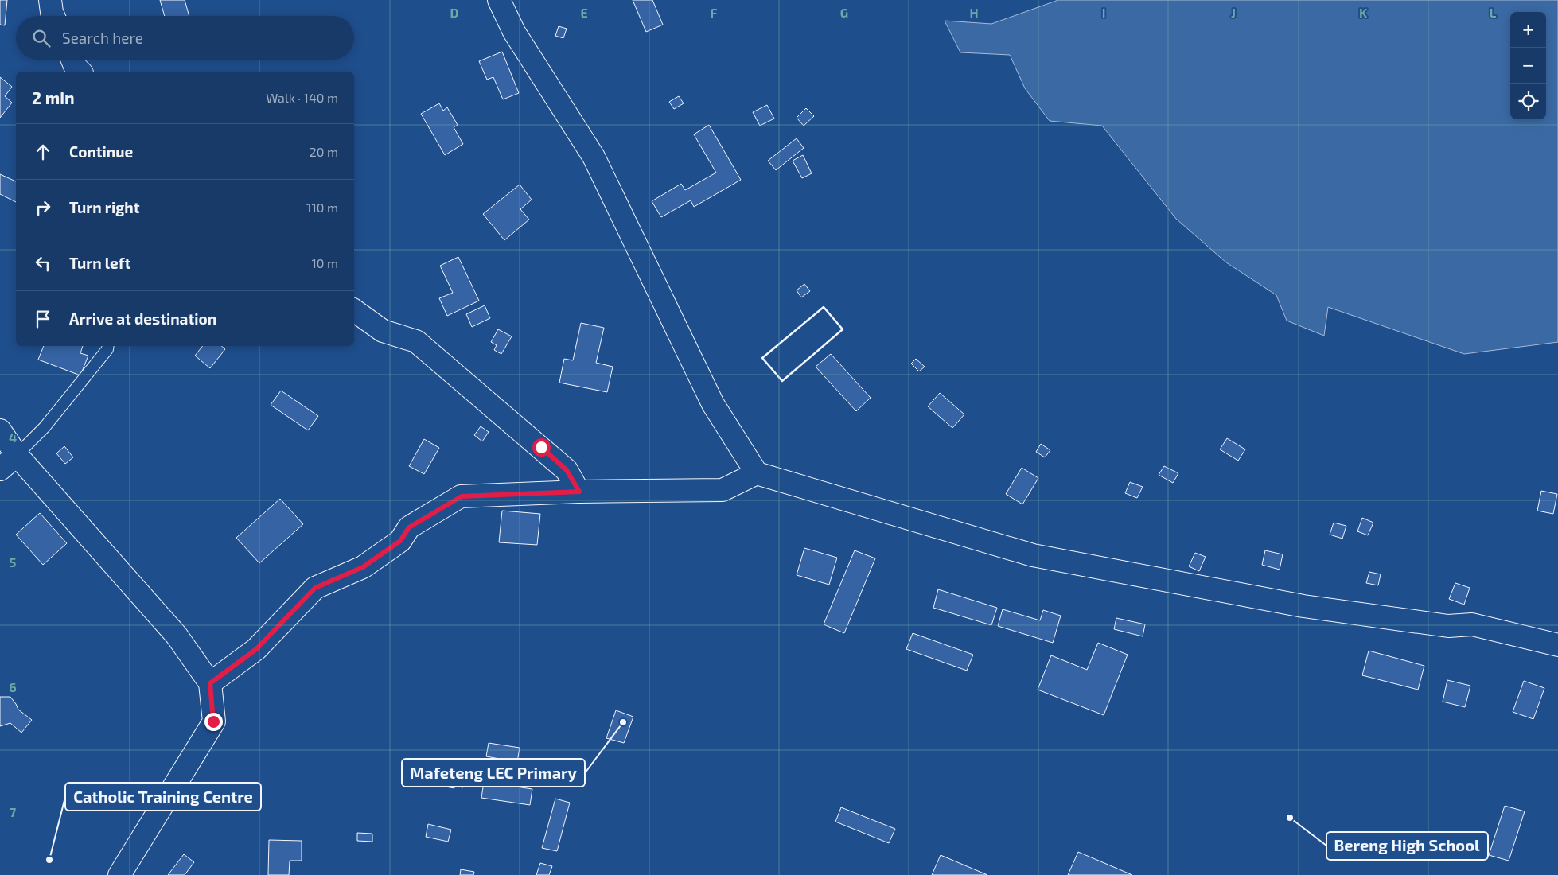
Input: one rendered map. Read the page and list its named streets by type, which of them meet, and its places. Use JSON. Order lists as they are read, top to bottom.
{
  "places": ["Mafeteng LEC Primary", "Bereng High School", "Catholic Training Centre"],
  "page": {
    "map_buttons": ["+", "−"],
    "search": "Search here",
    "heading": ["2 min", "Walk · 140 m"],
    "list": [
      ["Continue", "20 m"],
      ["Turn right", "110 m"],
      ["Turn left", "10 m"],
      "Arrive at destination"
    ]
  },
  "grid": {
    "columns": [
      "D",
      "E",
      "F",
      "G",
      "H",
      "I",
      "J",
      "K",
      "L"
    ],
    "rows": [
      "4",
      "5",
      "6",
      "7"
    ]
  }
}
